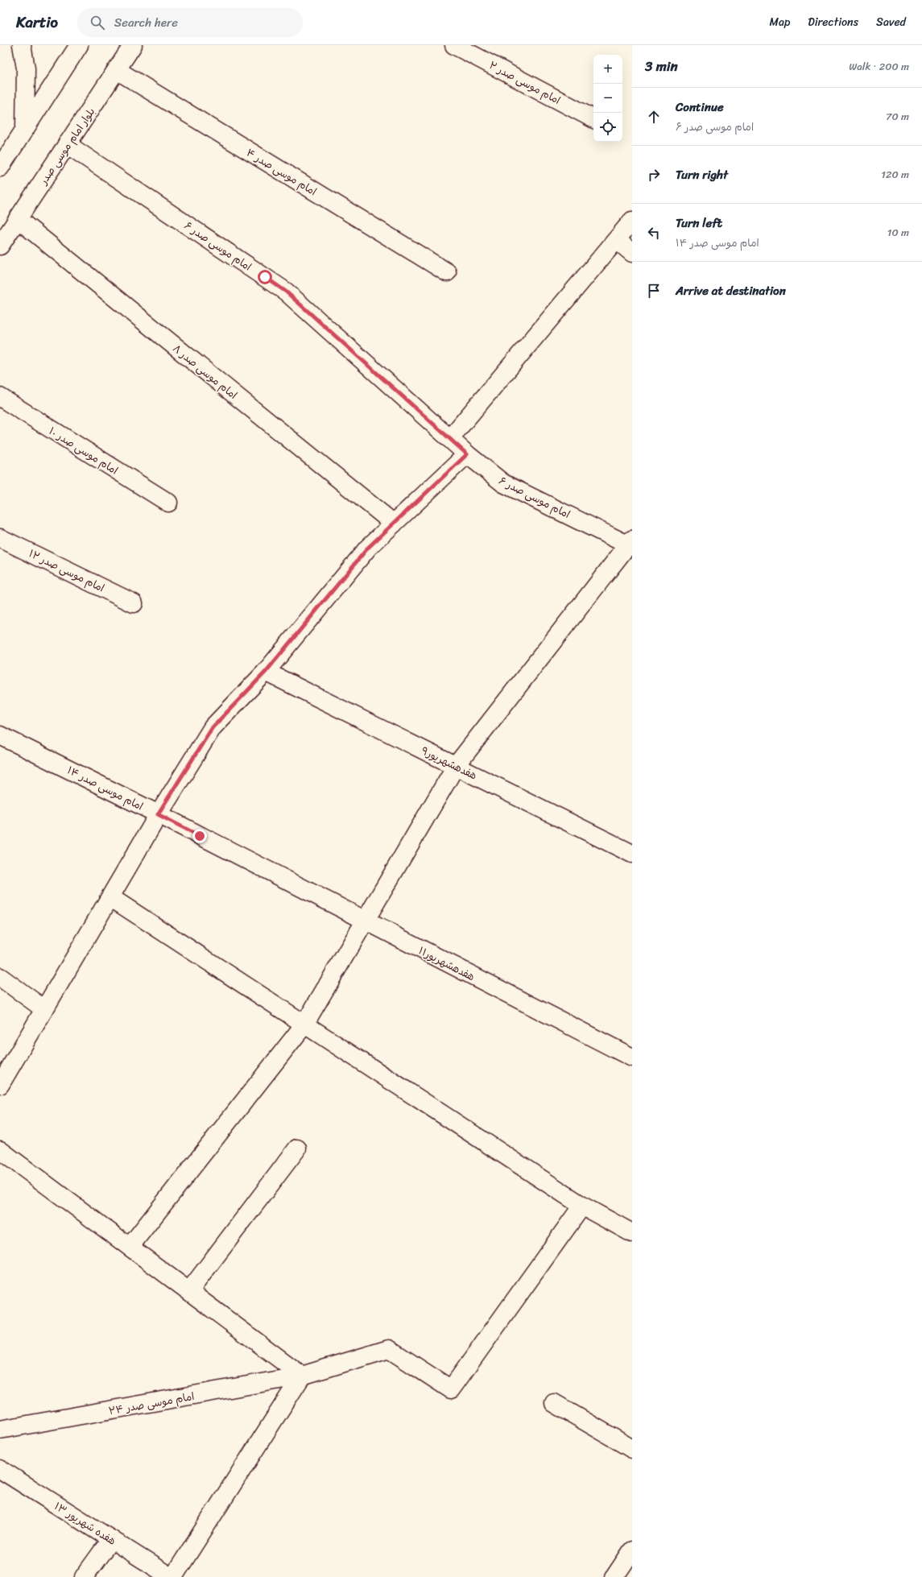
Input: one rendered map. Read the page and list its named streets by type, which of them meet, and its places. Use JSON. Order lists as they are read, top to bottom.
{
  "streets": {
    "street": [
      "امام موسی صدر ۲",
      "بلوار امام موسی صدر",
      "امام موسی صدر ۴",
      "امام موسی صدر ۶",
      "امام موسی صدر ۸",
      "امام موسی صدر ۱۰",
      "امام موسی صدر ۱۲",
      "هفدهشهریور۹",
      "امام موسی صدر ۱۴",
      "هفدهشهریور۱۱",
      "امام موسی صدر ۲۴",
      "هفده شهریور ۱۳"
    ]
  },
  "crossings": [
    ["بلوار امام موسی صدر", "امام موسی صدر ۴"],
    ["بلوار امام موسی صدر", "امام موسی صدر ۶"],
    ["بلوار امام موسی صدر", "امام موسی صدر ۸"],
    ["امام موسی صدر ۱۴", "هفدهشهریور۱۱"]
  ],
  "page": {
    "header": "Kartio",
    "search": "Search here",
    "nav": ["Map", "Directions", "Saved"],
    "heading": ["3 min", "Walk · 200 m"],
    "map_buttons": ["+", "−"],
    "list": [
      ["Continue", "امام موسی صدر ۶", "70 m"],
      ["Turn right", "120 m"],
      ["Turn left", "امام موسی صدر ۱۴", "10 m"],
      "Arrive at destination"
    ]
  }
}
